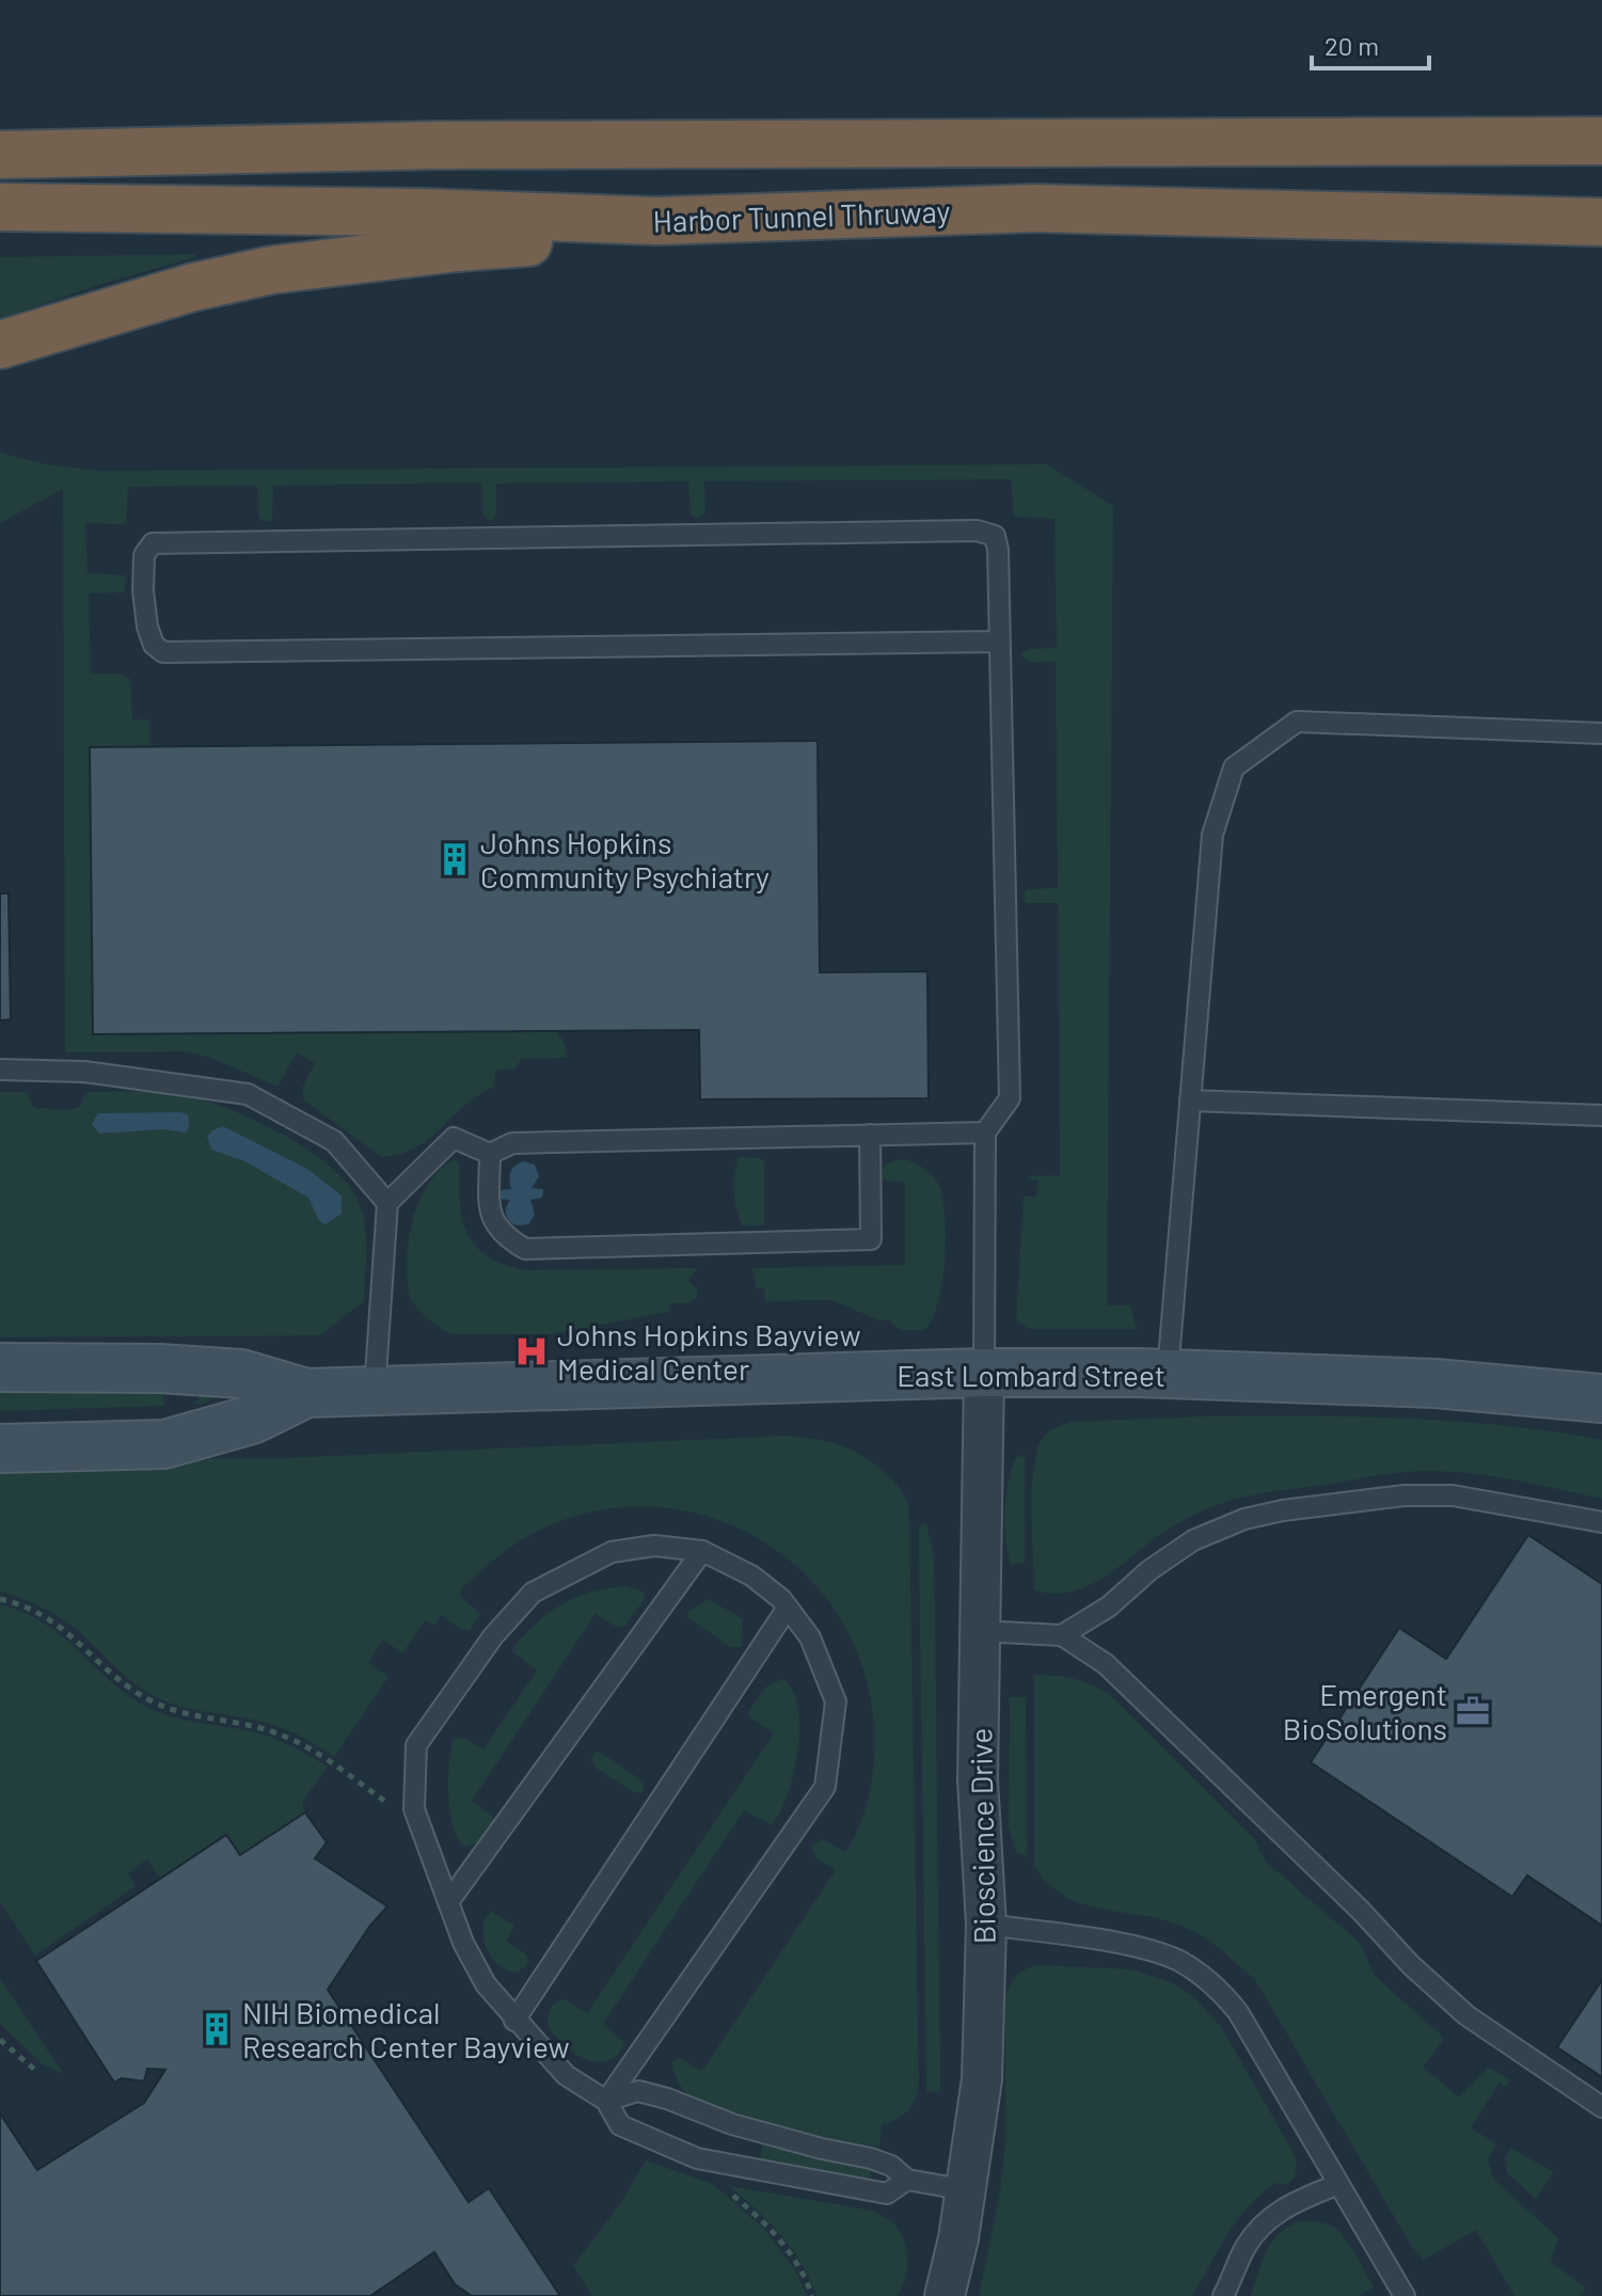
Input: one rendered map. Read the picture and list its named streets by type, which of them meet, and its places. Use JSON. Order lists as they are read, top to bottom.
{
  "streets": {
    "highway": ["Harbor Tunnel Thruway"],
    "main road": ["East Lombard Street"],
    "street": ["Bioscience Drive"]
  },
  "crossings": [
    ["East Lombard Street", "Bioscience Drive"]
  ],
  "places": {
    "building": ["Johns Hopkins Community Psychiatry", "NIH Biomedical Research Center Bayview"],
    "hospital": ["Johns Hopkins Bayview Medical Center"],
    "office": ["Emergent BioSolutions"]
  },
  "scale_bar": "20 m"
}
